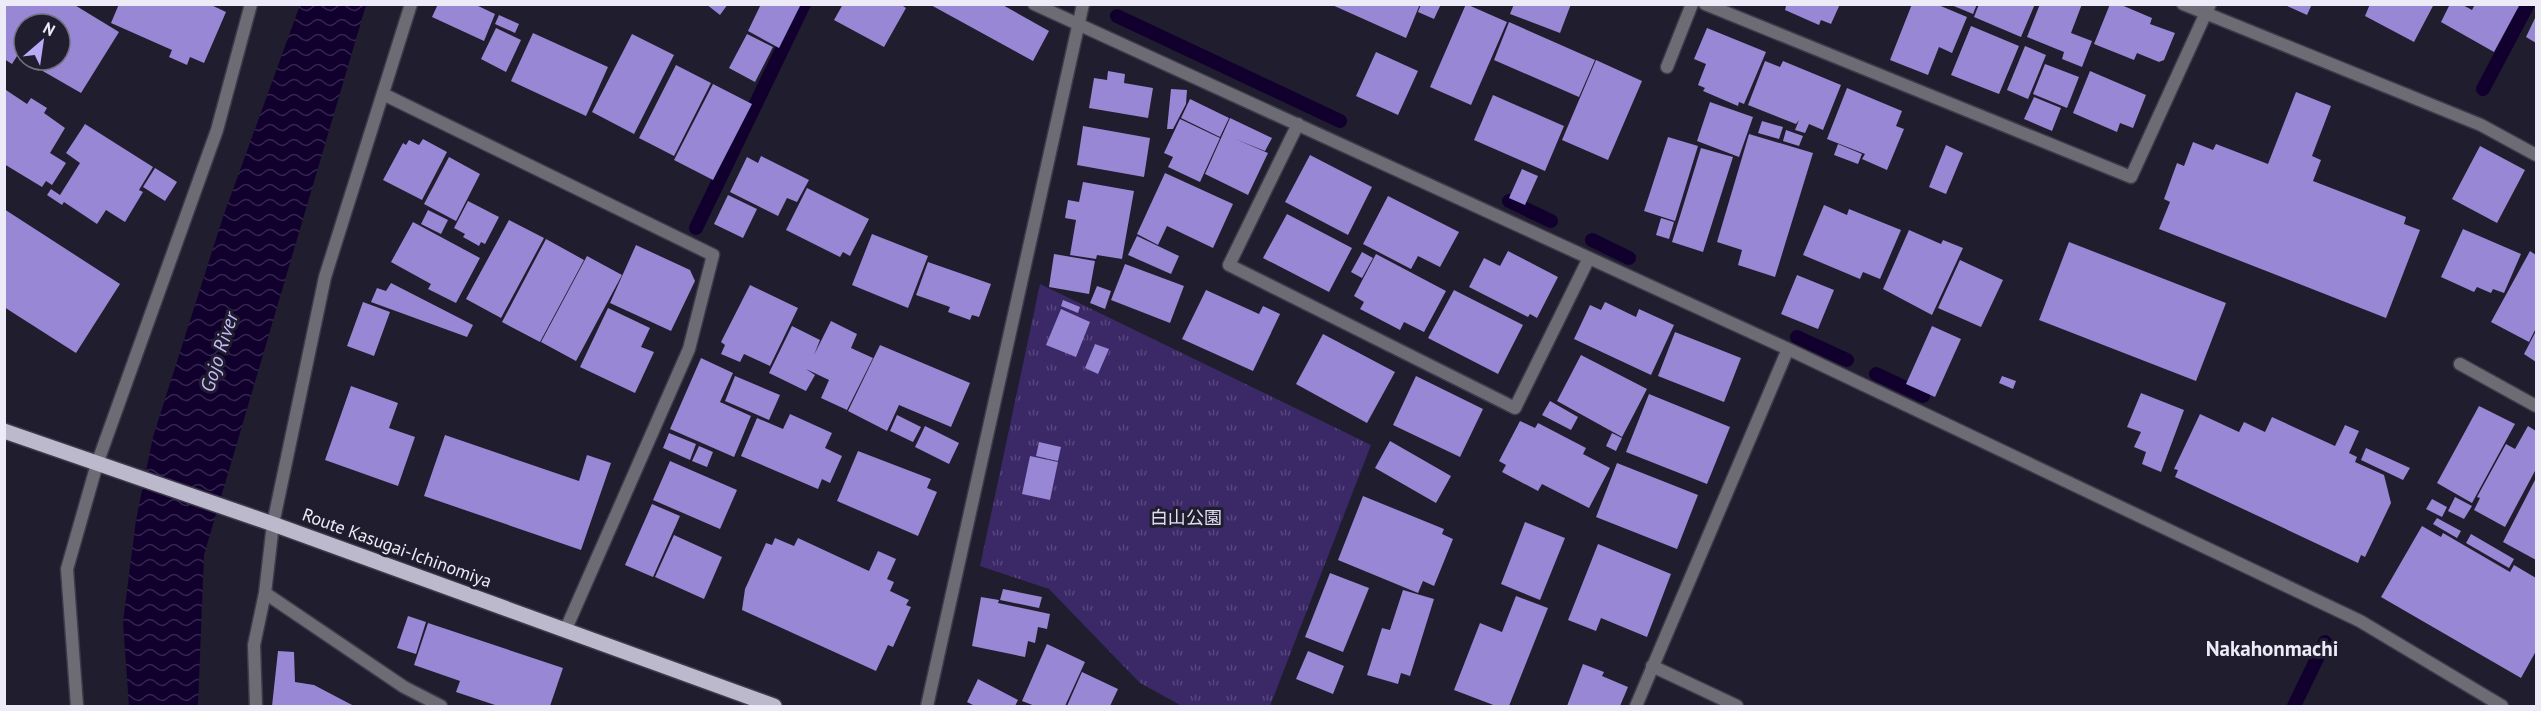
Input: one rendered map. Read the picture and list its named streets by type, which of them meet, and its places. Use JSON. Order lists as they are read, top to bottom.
{
  "streets": {
    "main road": ["Route Kasugai-Ichinomiya"]
  },
  "districts": ["Nakahonmachi"],
  "water": ["Gojo River"],
  "parks": ["白山公園"],
  "north": "top right"
}
